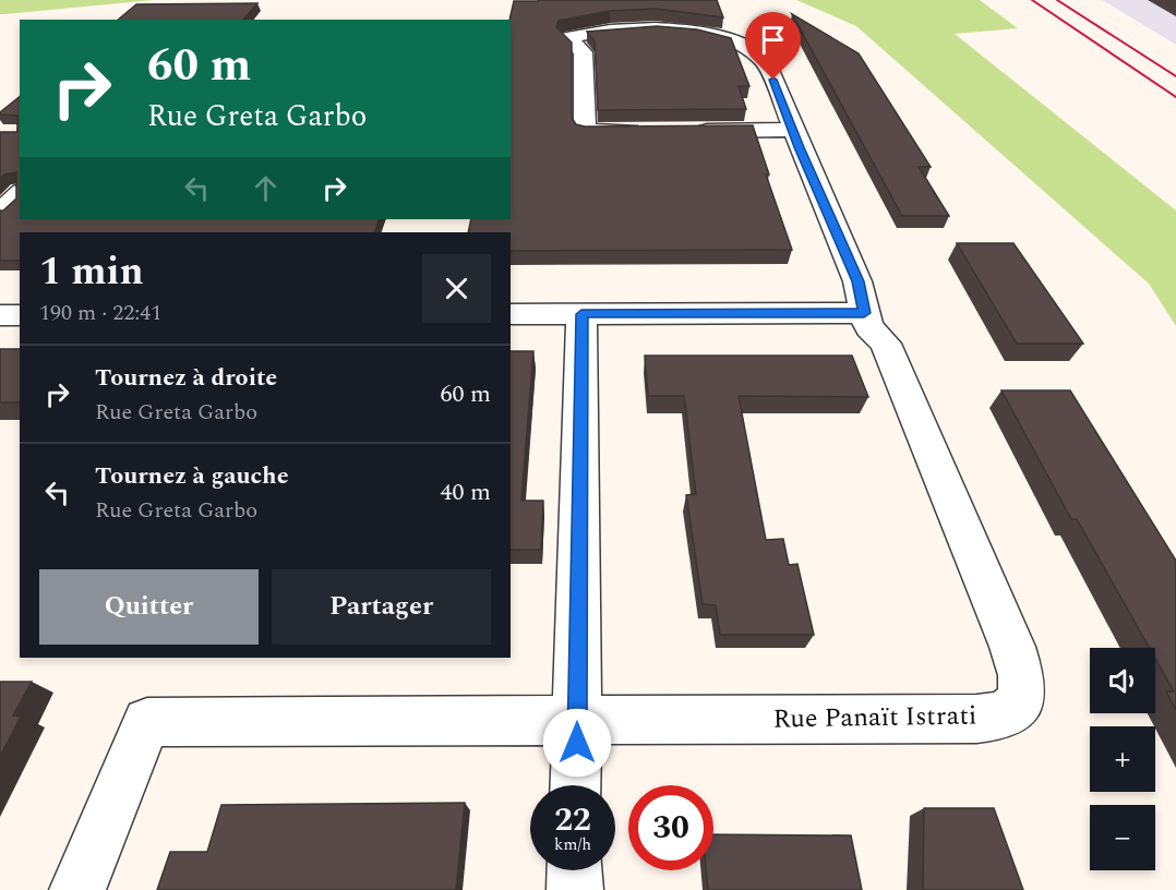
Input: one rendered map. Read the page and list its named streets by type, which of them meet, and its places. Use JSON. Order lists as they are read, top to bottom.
{
  "streets": {
    "street": ["Rue Panaït Istrati"]
  },
  "page": {
    "turn": ["60 m", "Rue Greta Garbo"],
    "heading": ["1 min", "190 m · 22:41"],
    "list": [
      {
        "name": "Tournez à droite",
        "note": "Rue Greta Garbo",
        "value": "60 m"
      },
      {
        "name": "Tournez à gauche",
        "note": "Rue Greta Garbo",
        "value": "40 m"
      }
    ],
    "buttons": ["Quitter", "Partager"],
    "map_buttons": ["+", "−"],
    "speed": "22 km/h",
    "limit": "30"
  }
}
